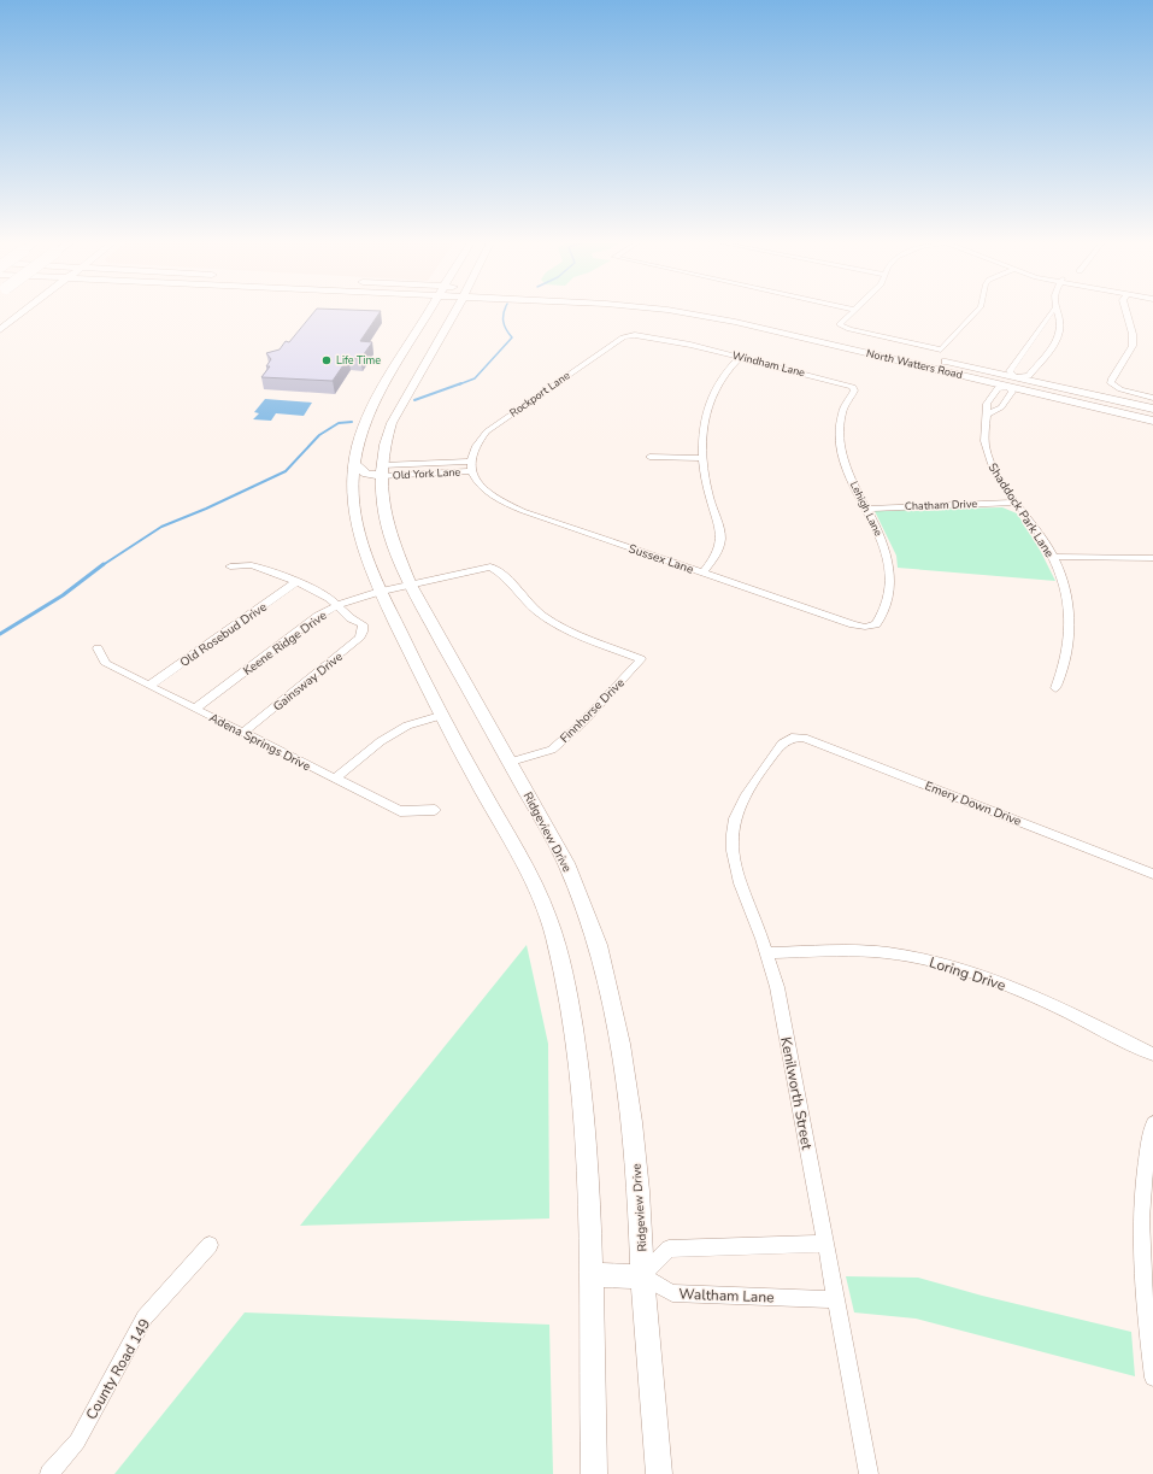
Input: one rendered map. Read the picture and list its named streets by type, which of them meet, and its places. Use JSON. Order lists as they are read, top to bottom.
{
  "streets": {
    "main road": ["North Watters Road", "Ridgeview Drive"],
    "street": [
      "Windham Lane",
      "Rockport Lane",
      "Old York Lane",
      "Chatham Drive",
      "Lehigh Lane",
      "Shaddock Park Lane",
      "Sussex Lane",
      "Old Rosebud Drive",
      "Keene Ridge Drive",
      "Gainsway Drive",
      "Finnhorse Drive",
      "Adena Springs Drive",
      "Emery Down Drive",
      "Loring Drive",
      "Kenilworth Street",
      "Waltham Lane",
      "County Road 149"
    ]
  },
  "crossings": [
    ["Windham Lane", "Rockport Lane"],
    ["Windham Lane", "Lehigh Lane"],
    ["North Watters Road", "Shaddock Park Lane"],
    ["Rockport Lane", "Old York Lane"],
    ["Rockport Lane", "Sussex Lane"],
    ["Old York Lane", "Sussex Lane"],
    ["Old York Lane", "Ridgeview Drive"],
    ["Chatham Drive", "Lehigh Lane"],
    ["Chatham Drive", "Shaddock Park Lane"],
    ["Lehigh Lane", "Sussex Lane"],
    ["Old Rosebud Drive", "Adena Springs Drive"],
    ["Keene Ridge Drive", "Gainsway Drive"],
    ["Keene Ridge Drive", "Finnhorse Drive"],
    ["Keene Ridge Drive", "Adena Springs Drive"],
    ["Keene Ridge Drive", "Ridgeview Drive"],
    ["Gainsway Drive", "Adena Springs Drive"],
    ["Finnhorse Drive", "Ridgeview Drive"],
    ["Emery Down Drive", "Kenilworth Street"],
    ["Ridgeview Drive", "Waltham Lane"],
    ["Loring Drive", "Kenilworth Street"],
    ["Kenilworth Street", "Waltham Lane"]
  ],
  "places": ["Life Time"]
}
